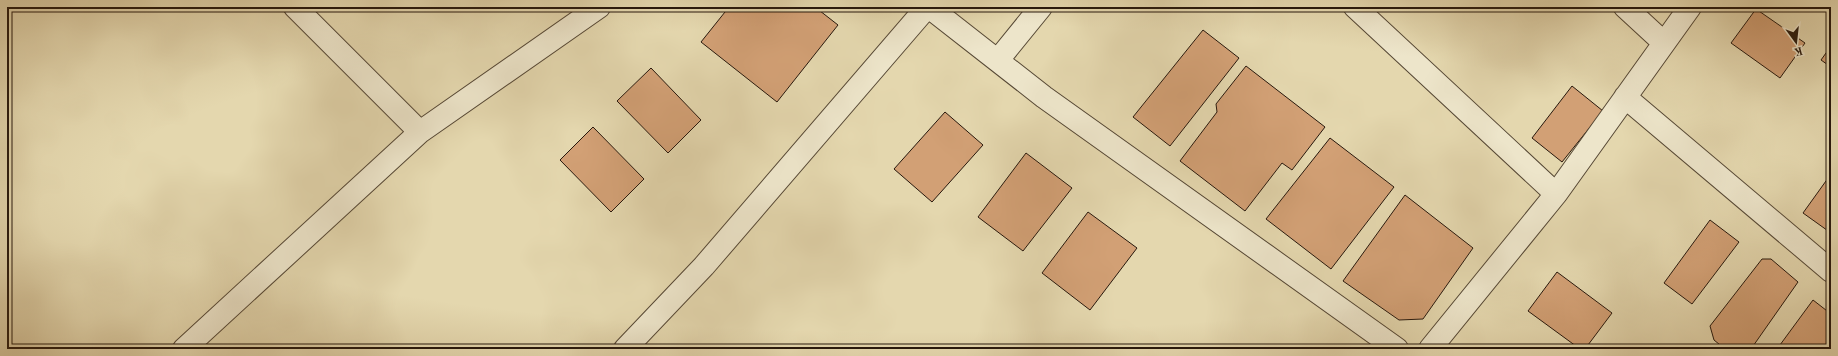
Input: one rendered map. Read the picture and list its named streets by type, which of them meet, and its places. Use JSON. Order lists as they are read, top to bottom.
{
  "north": "bottom"
}
